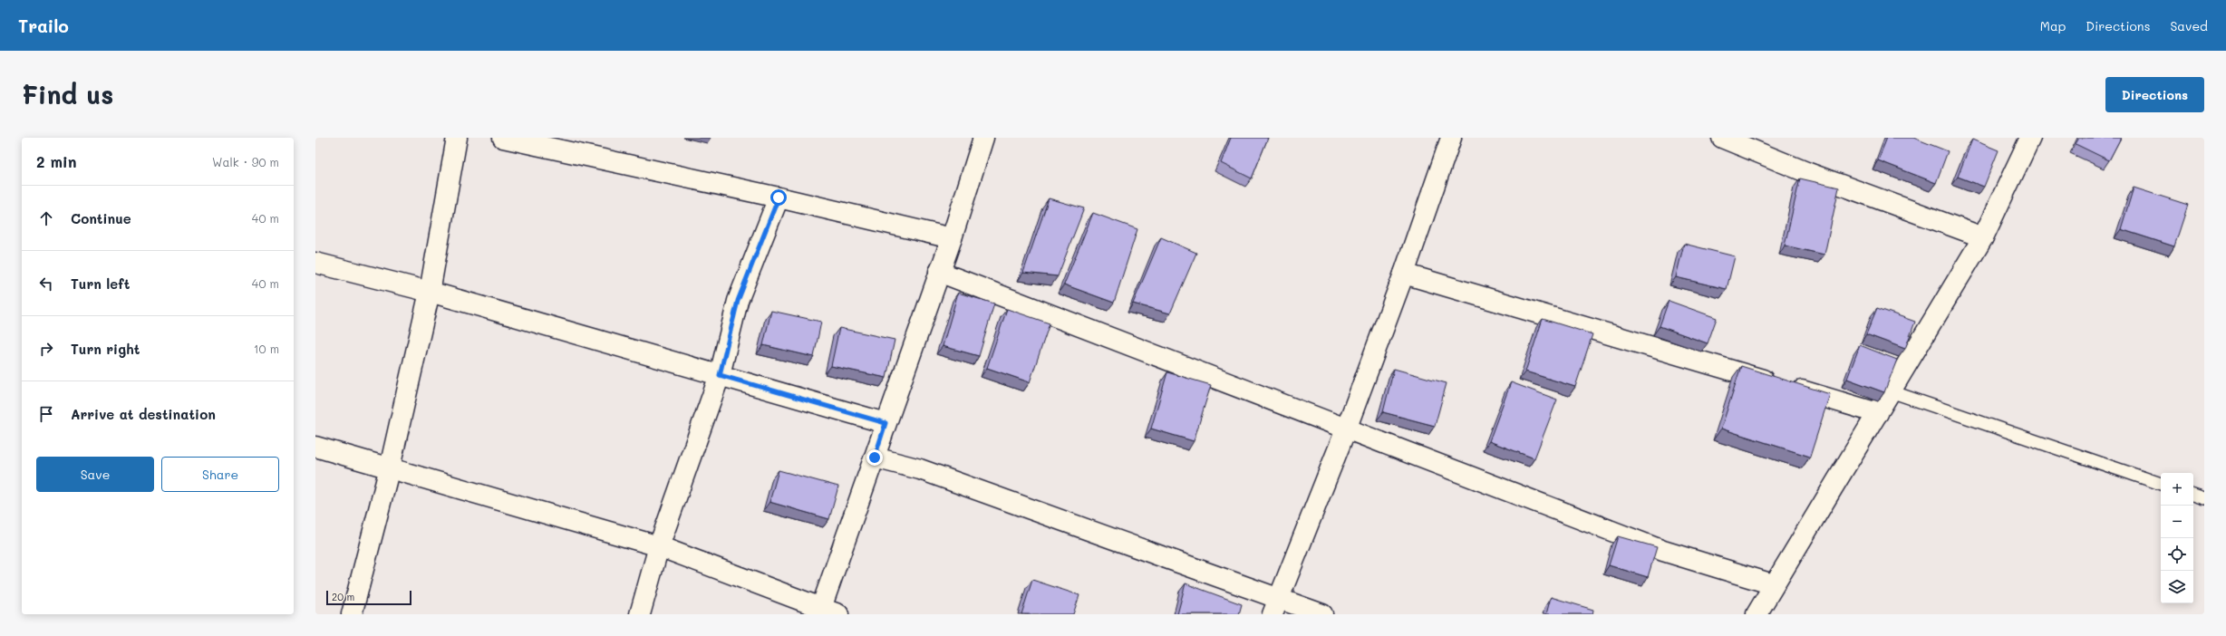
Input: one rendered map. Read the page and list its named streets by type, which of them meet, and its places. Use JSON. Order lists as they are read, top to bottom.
{
  "scale_bar": "20 m",
  "page": {
    "header": "Trailo",
    "nav": ["Map", "Directions", "Saved"],
    "buttons": [
      "Directions",
      ["Save", "Share"]
    ],
    "title": "Find us",
    "heading": ["2 min", "Walk · 90 m"],
    "list": [
      ["Continue", "40 m"],
      ["Turn left", "40 m"],
      ["Turn right", "10 m"],
      "Arrive at destination"
    ],
    "map_buttons": ["+", "−"],
    "scale": "20 m"
  }
}
